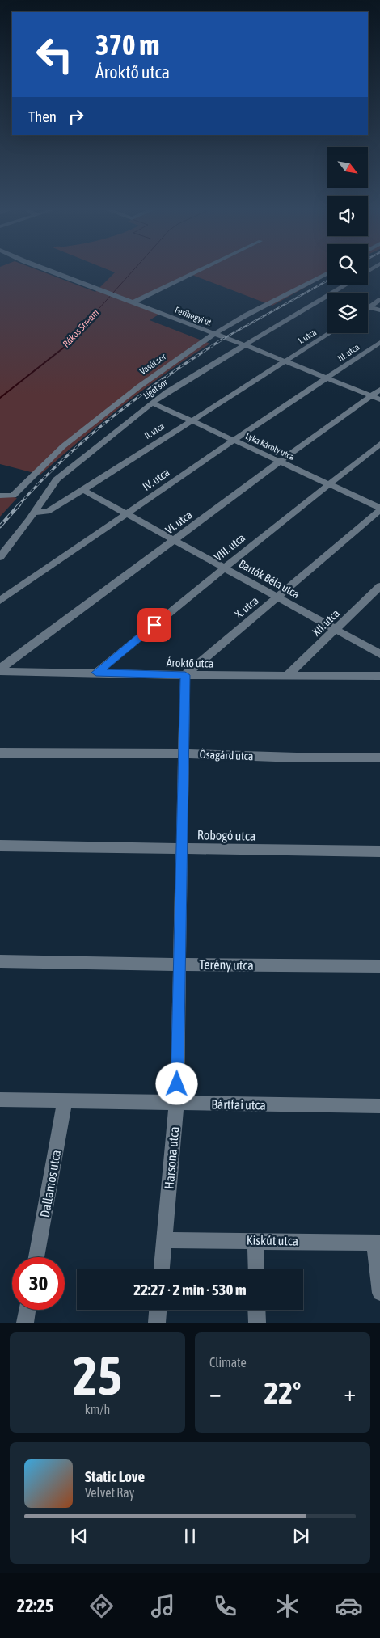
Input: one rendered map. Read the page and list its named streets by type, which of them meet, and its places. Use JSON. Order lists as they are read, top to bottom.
{
  "streets": {
    "street": [
      "Ferihegyi út",
      "I. utca",
      "III. utca",
      "Vasút sor",
      "Liget sor",
      "II. utca",
      "Lyka Károly utca",
      "IV. utca",
      "VI. utca",
      "VIII. utca",
      "Bartók Béla utca",
      "X. utca",
      "XII. utca",
      "Ároktő utca",
      "Ősagárd utca",
      "Robogó utca",
      "Terény utca",
      "Bártfai utca",
      "Harsona utca",
      "Dallamos utca",
      "Kiskút utca"
    ]
  },
  "crossings": [
    ["Ferihegyi út", "I. utca"],
    ["Ferihegyi út", "III. utca"],
    ["Ferihegyi út", "Vasút sor"],
    ["Ferihegyi út", "Liget sor"],
    ["Ferihegyi út", "II. utca"],
    ["Ferihegyi út", "IV. utca"],
    ["Ferihegyi út", "VI. utca"],
    ["I. utca", "II. utca"],
    ["III. utca", "IV. utca"],
    ["Liget sor", "II. utca"],
    ["Liget sor", "Lyka Károly utca"],
    ["II. utca", "Lyka Károly utca"],
    ["II. utca", "Bartók Béla utca"],
    ["Lyka Károly utca", "IV. utca"],
    ["Lyka Károly utca", "VI. utca"],
    ["Lyka Károly utca", "VIII. utca"],
    ["Lyka Károly utca", "X. utca"],
    ["IV. utca", "Bartók Béla utca"],
    ["VI. utca", "Bartók Béla utca"],
    ["VI. utca", "Ároktő utca"],
    ["VIII. utca", "Bartók Béla utca"],
    ["VIII. utca", "Ároktő utca"],
    ["Bartók Béla utca", "X. utca"],
    ["Bartók Béla utca", "XII. utca"],
    ["X. utca", "Ároktő utca"],
    ["X. utca", "Harsona utca"],
    ["XII. utca", "Ároktő utca"],
    ["Ároktő utca", "Harsona utca"],
    ["Ősagárd utca", "Harsona utca"],
    ["Robogó utca", "Harsona utca"],
    ["Terény utca", "Harsona utca"],
    ["Bártfai utca", "Harsona utca"],
    ["Bártfai utca", "Dallamos utca"],
    ["Harsona utca", "Kiskút utca"]
  ],
  "water": ["Rákos Stream"],
  "north": "bottom right",
  "page": {
    "turn": ["370 m", "Ároktő utca"],
    "then": "Then",
    "limit": "30",
    "trip": "22:27 · 2 min · 530 m",
    "tile": [
      ["25", "km/h"],
      "Climate"
    ],
    "heat": ["−", "22°", "+"],
    "song": ["Static Love", "Velvet Ray"],
    "tabs": "22:25"
  }
}
